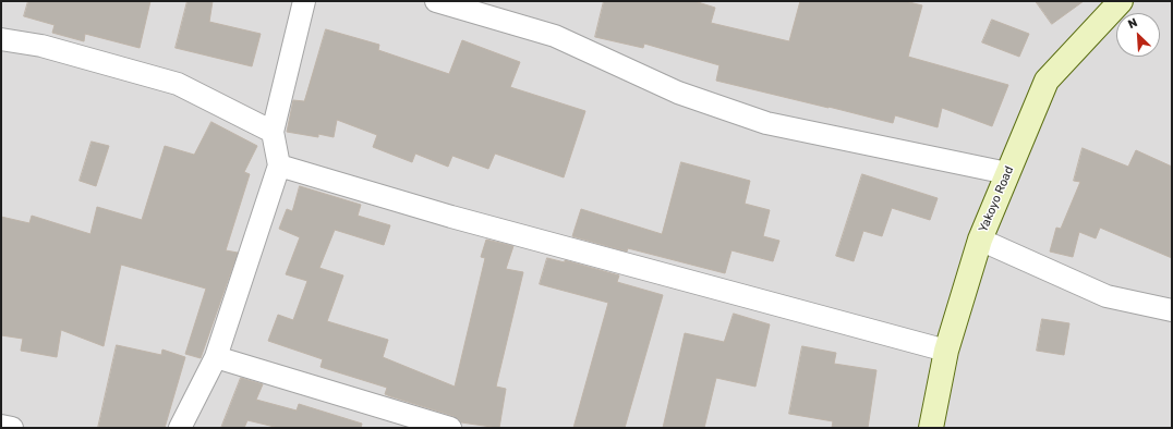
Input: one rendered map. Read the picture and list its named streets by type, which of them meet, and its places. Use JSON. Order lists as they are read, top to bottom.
{
  "streets": {
    "main road": ["Yakoyo Road"]
  },
  "north": "top left"
}
